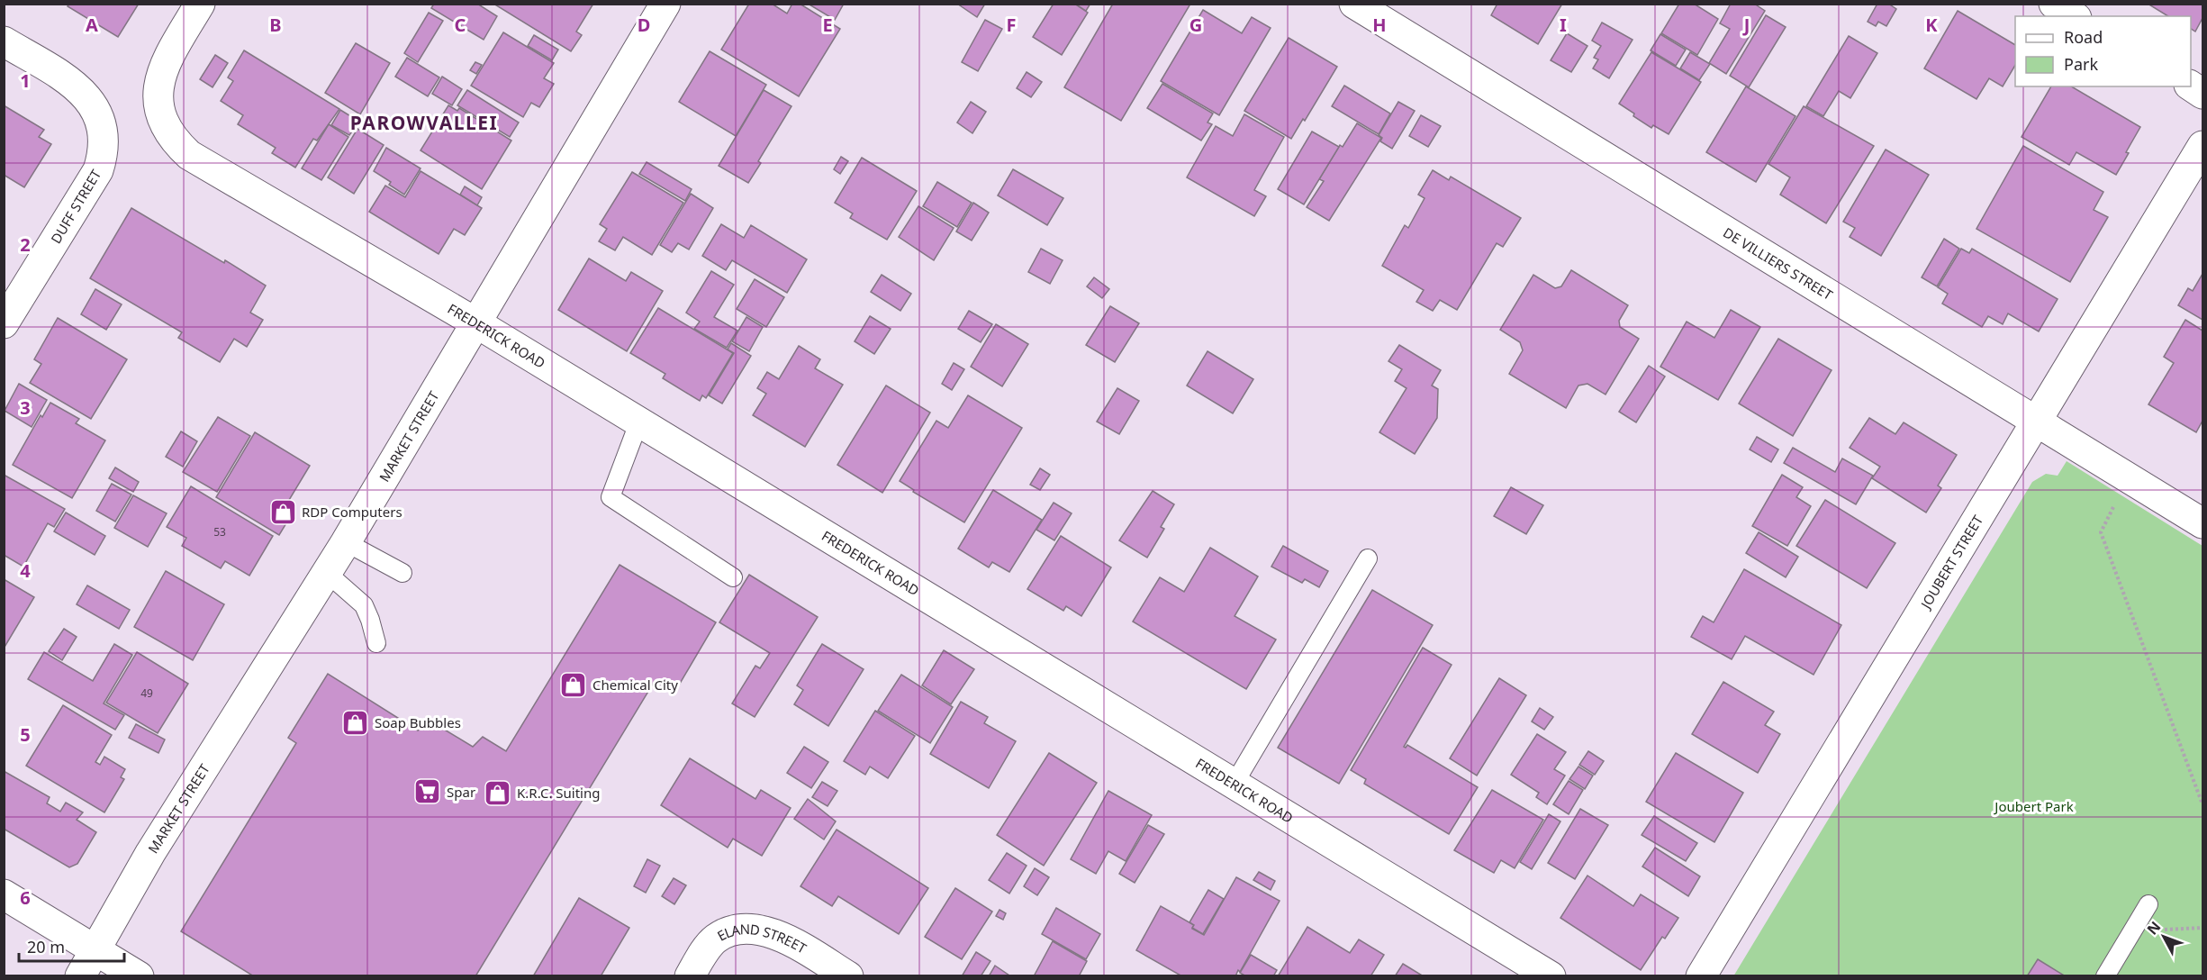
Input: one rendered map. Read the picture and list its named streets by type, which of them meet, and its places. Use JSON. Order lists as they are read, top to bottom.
{
  "streets": {
    "street": [
      "DUFF STREET",
      "DE VILLIERS STREET",
      "FREDERICK ROAD",
      "MARKET STREET",
      "JOUBERT STREET",
      "ELAND STREET"
    ]
  },
  "crossings": [
    ["DE VILLIERS STREET", "JOUBERT STREET"],
    ["FREDERICK ROAD", "MARKET STREET"]
  ],
  "districts": ["PAROWVALLEI"],
  "parks": ["Joubert Park"],
  "places": {
    "shop": [
      "RDP Computers",
      "Chemical City",
      "Soap Bubbles",
      "K.R.C. Suiting"
    ],
    "supermarket": ["Spar"]
  },
  "house_numbers": ["53", "49"],
  "legend": ["Road", "Park"],
  "scale_bar": "20 m",
  "north": "top left",
  "grid": {
    "columns": [
      "A",
      "B",
      "C",
      "D",
      "E",
      "F",
      "G",
      "H",
      "I",
      "J",
      "K"
    ],
    "rows": [
      "1",
      "2",
      "3",
      "4",
      "5",
      "6"
    ]
  }
}
